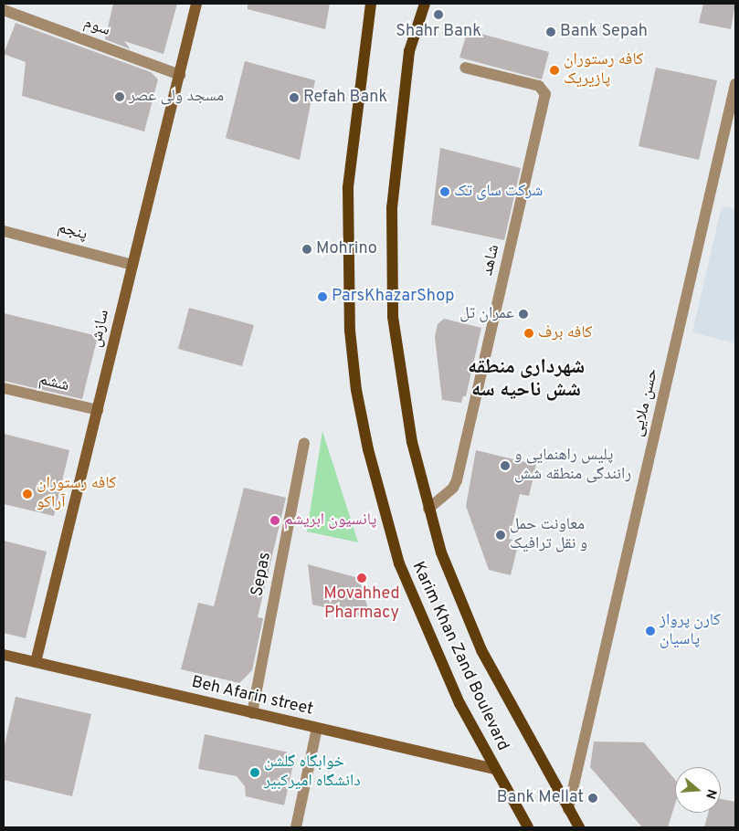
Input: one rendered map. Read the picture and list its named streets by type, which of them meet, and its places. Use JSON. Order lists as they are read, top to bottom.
{
  "streets": {
    "main road": ["Karim Khan Zand Boulevard"],
    "street": [
      "سوم",
      "پنجم",
      "شاهد",
      "سازش",
      "ششم",
      "حسن ملایی",
      "Sepas",
      "Beh Afarin street"
    ]
  },
  "crossings": [
    ["سوم", "سازش"],
    ["پنجم", "سازش"],
    ["شاهد", "Karim Khan Zand Boulevard"],
    ["سازش", "ششم"],
    ["سازش", "Beh Afarin street"],
    ["حسن ملایی", "Karim Khan Zand Boulevard"],
    ["Sepas", "Beh Afarin street"],
    ["Karim Khan Zand Boulevard", "Beh Afarin street"]
  ],
  "districts": ["شهرداری منطقه شش ناحیه سه"],
  "places": [
    "Shahr Bank",
    "Bank Sepah",
    "کافه رستوران پازیریک",
    "مسجد ولی عصر",
    "Refah Bank",
    "شرکت سای تک",
    "Mohrino",
    "ParsKhazarShop",
    "عمران تل",
    "کافه برف",
    "پلیس راهنمایی و رانندگی منطقه شش",
    "کافه رستوران آراکو",
    "پانسیون ابریشم",
    "معاونت حمل و نقل ترافیک",
    "Movahhed Pharmacy",
    "کارن پرواز پاسیان",
    "خوابگاه گلشن دانشگاه امیرکبیر",
    "Bank Mellat"
  ],
  "north": "right"
}
